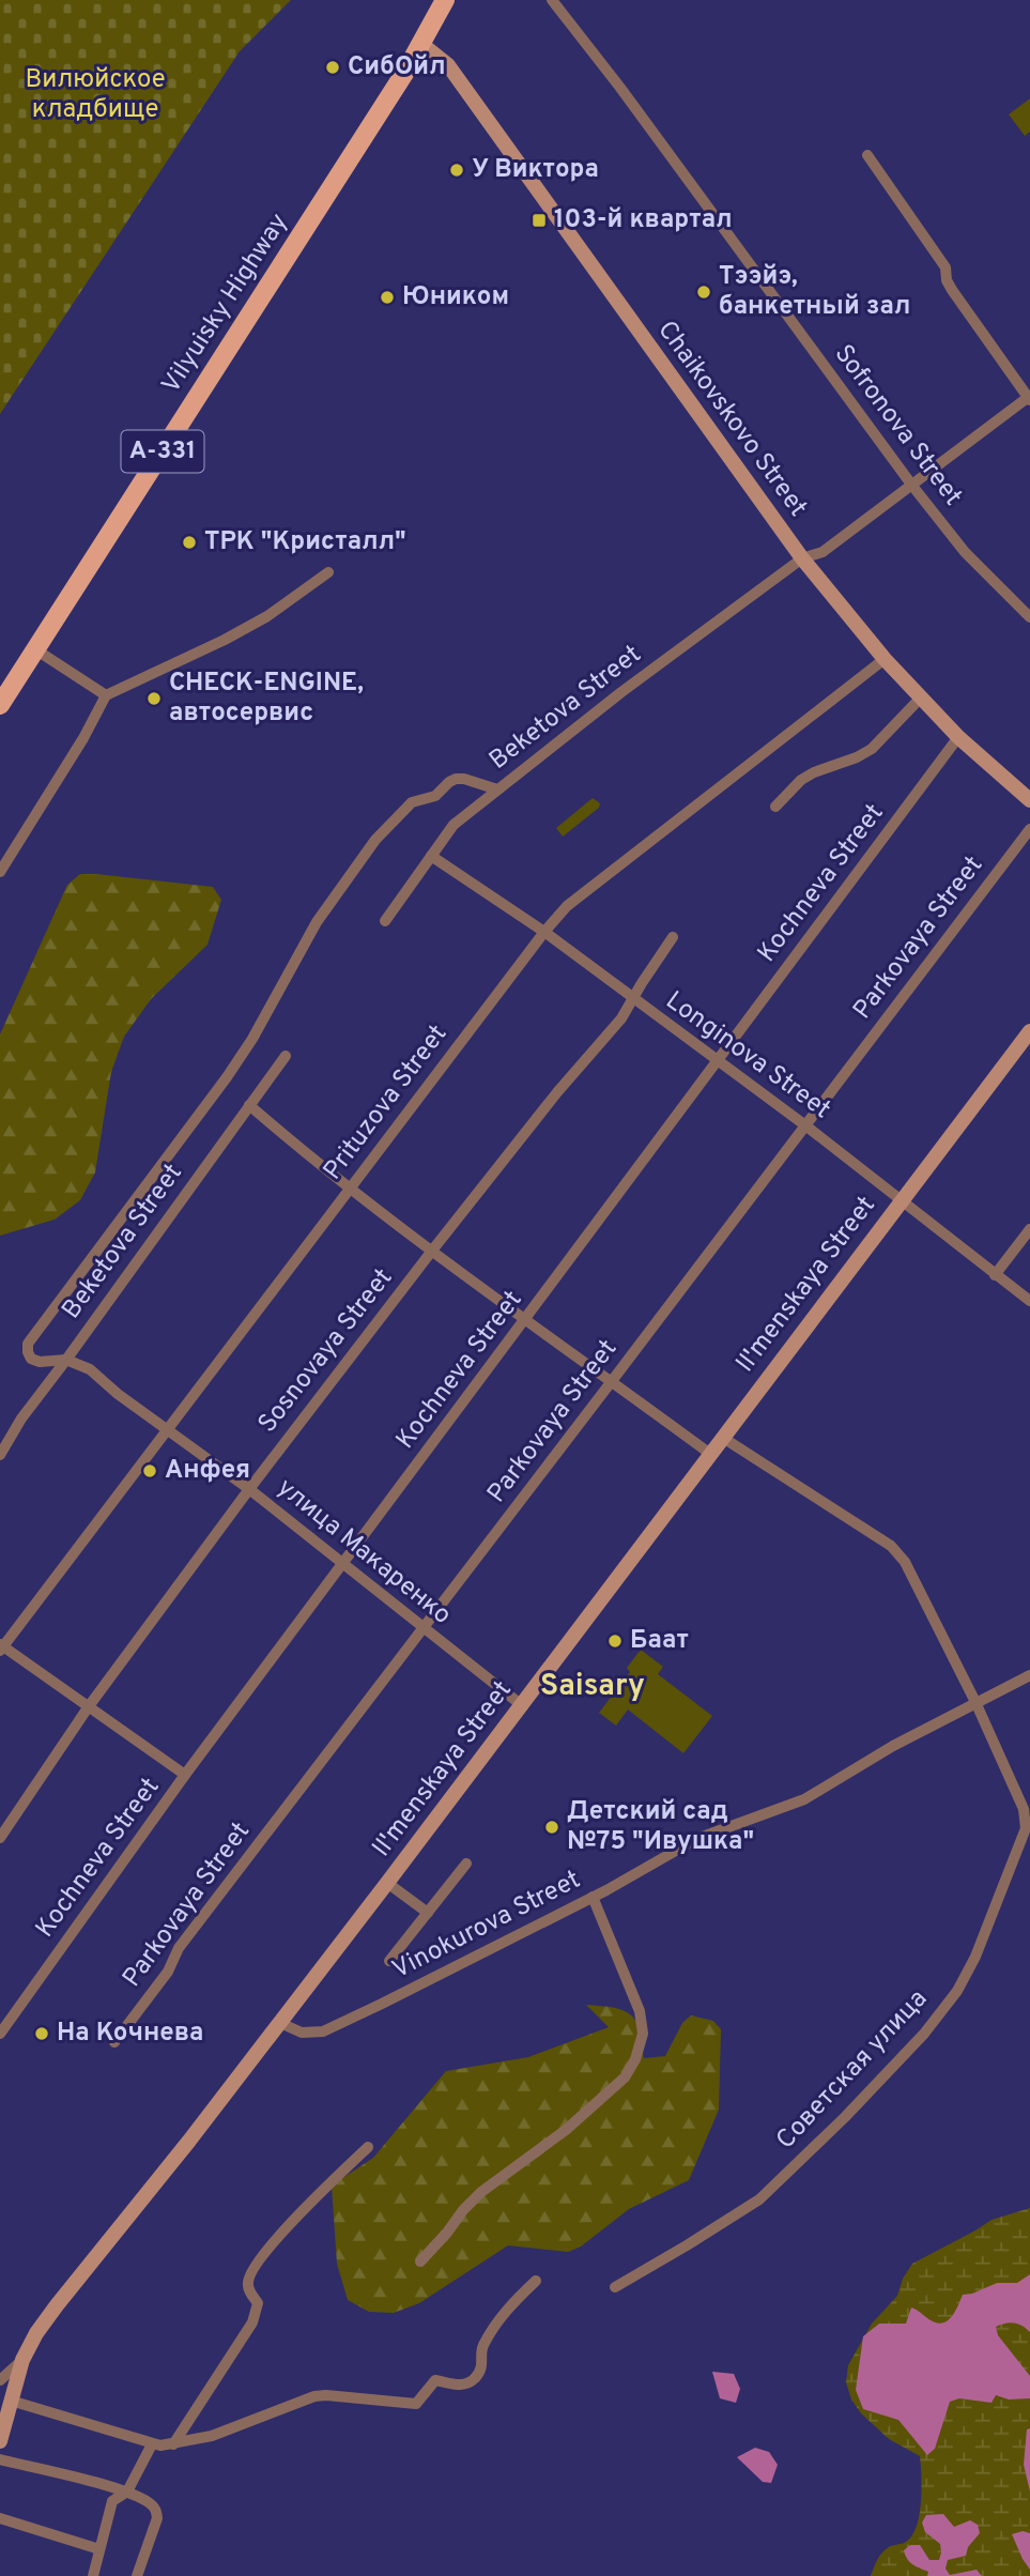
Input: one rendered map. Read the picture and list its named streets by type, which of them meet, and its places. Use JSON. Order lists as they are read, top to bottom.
{
  "streets": {
    "main road": [
      "Vilyuisky Highway",
      "Chaikovskovo Street",
      "А-331",
      "Il'menskaya Street"
    ],
    "street": [
      "Sofronova Street",
      "Beketova Street",
      "Kochneva Street",
      "Parkovaya Street",
      "Longinova Street",
      "Prituzova Street",
      "Sosnovaya Street",
      "улица Макаренко",
      "Vinokurova Street",
      "Советская улица"
    ]
  },
  "crossings": [
    ["Vilyuisky Highway", "Chaikovskovo Street"],
    ["Vilyuisky Highway", "А-331"],
    ["Chaikovskovo Street", "А-331"],
    ["Chaikovskovo Street", "Beketova Street"],
    ["Chaikovskovo Street", "Kochneva Street"],
    ["Chaikovskovo Street", "Prituzova Street"],
    ["Sofronova Street", "Beketova Street"],
    ["Beketova Street", "Longinova Street"],
    ["Beketova Street", "улица Макаренко"],
    ["Kochneva Street", "Longinova Street"],
    ["Kochneva Street", "улица Макаренко"],
    ["Parkovaya Street", "Longinova Street"],
    ["Parkovaya Street", "улица Макаренко"],
    ["Longinova Street", "Prituzova Street"],
    ["Longinova Street", "Il'menskaya Street"],
    ["Longinova Street", "Sosnovaya Street"],
    ["Prituzova Street", "улица Макаренко"],
    ["Il'menskaya Street", "улица Макаренко"],
    ["Il'menskaya Street", "Vinokurova Street"],
    ["Il'menskaya Street", "Советская улица"],
    ["Sosnovaya Street", "улица Макаренко"],
    ["Vinokurova Street", "Советская улица"]
  ],
  "districts": ["Saisary"],
  "parks": ["Вилюйское кладбище"],
  "places": {
    "other": [
      "СибОйл",
      "У Виктора",
      "Тээйэ, банкетный зал",
      "Юником",
      "ТРК \"Кристалл\"",
      "CHECK-ENGINE, автосервис",
      "Анфея",
      "Баат",
      "Детский сад №75 \"Ивушка\"",
      "На Кочнева"
    ],
    "transit": ["103-й квартал"]
  }
}
